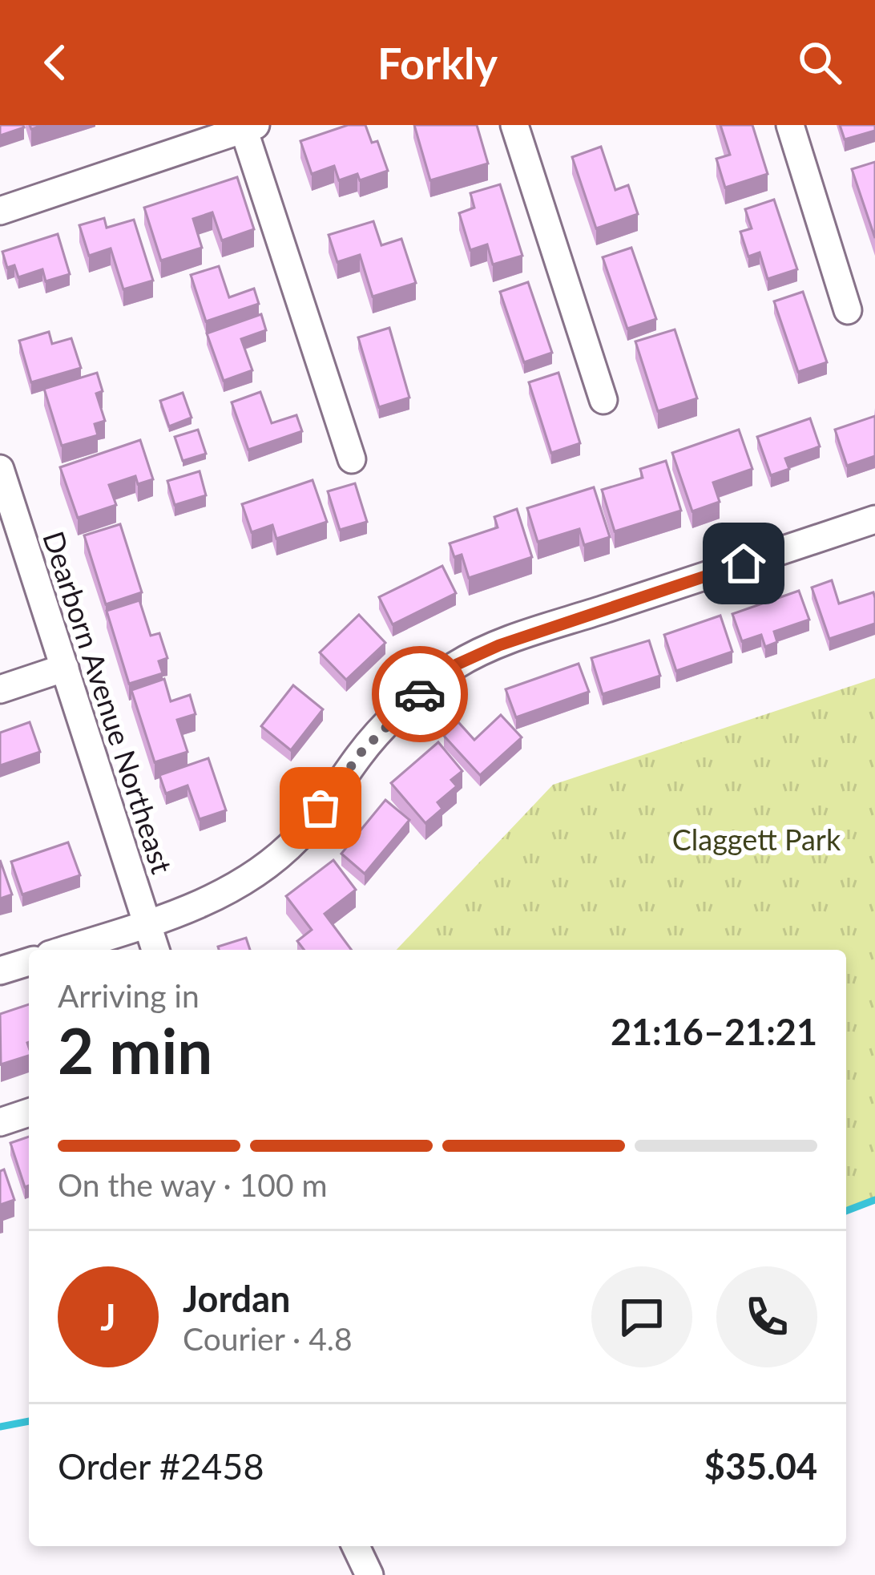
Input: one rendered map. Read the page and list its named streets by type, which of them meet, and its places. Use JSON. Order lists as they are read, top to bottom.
{
  "streets": {
    "street": ["Dearborn Avenue Northeast"]
  },
  "parks": ["Claggett Park"],
  "page": {
    "header": "Forkly",
    "heading": ["2 min", "Arriving in", "21:16–21:21"],
    "panel": [
      "Jordan",
      "Courier · 4.8",
      "Order #2458",
      "$35.04"
    ],
    "bar": "On the way · 100 m",
    "round": "J"
  }
}
